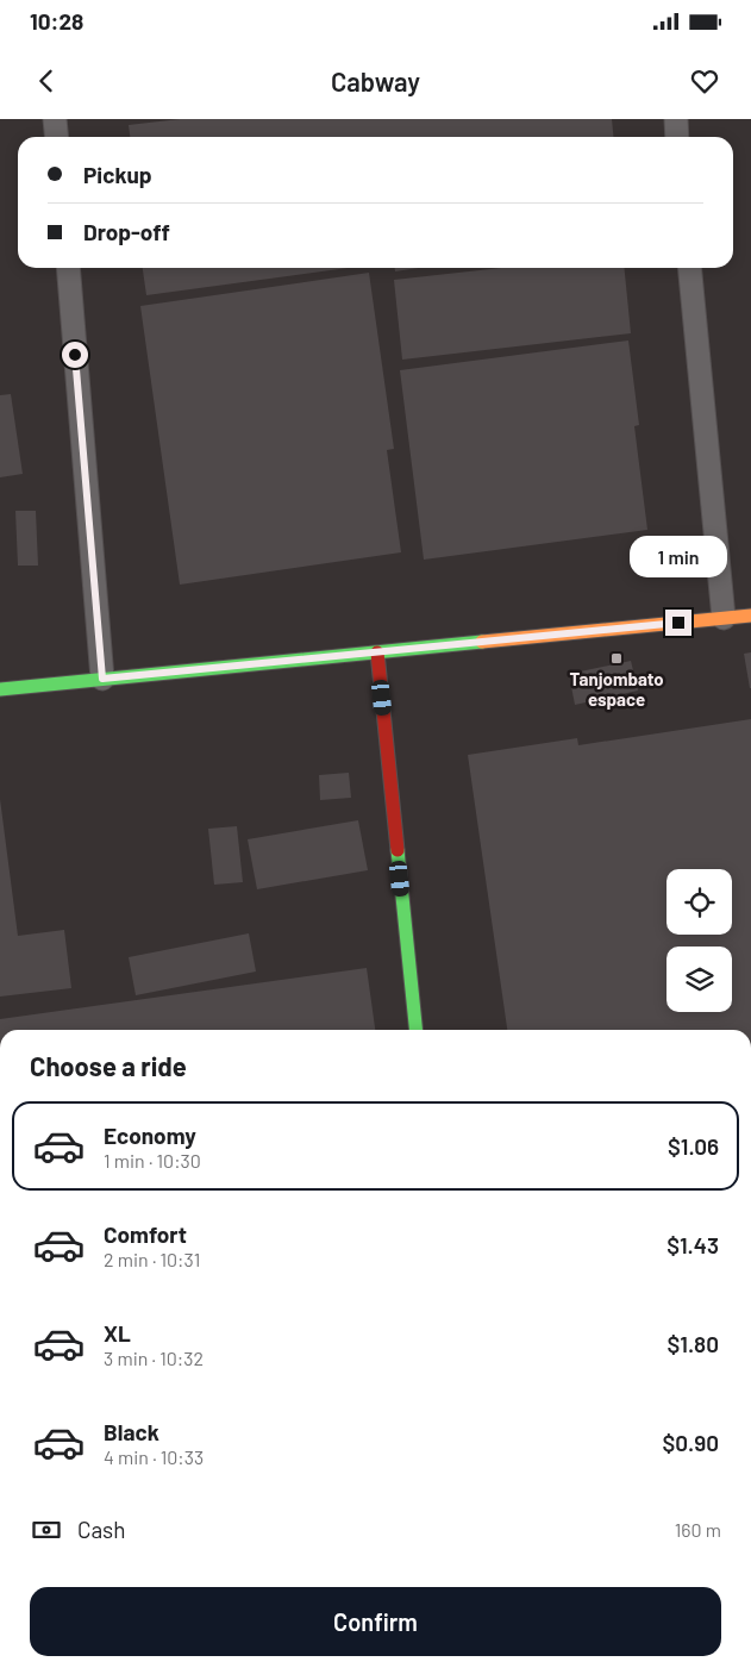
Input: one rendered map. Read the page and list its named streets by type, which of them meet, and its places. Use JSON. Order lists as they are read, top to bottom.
{
  "places": {
    "transit": ["Tanjombato espace"]
  },
  "page": {
    "status": "10:28",
    "header": "Cabway",
    "banner": ["Pickup", "Drop-off"],
    "bubble": "1 min",
    "heading": "Choose a ride",
    "list": [
      {
        "name": "Economy",
        "note": "1 min · 10:30",
        "value": "$1.06"
      },
      {
        "name": "Comfort",
        "note": "2 min · 10:31",
        "value": "$1.43"
      },
      {
        "name": "XL",
        "note": "3 min · 10:32",
        "value": "$1.80"
      },
      {
        "name": "Black",
        "note": "4 min · 10:33",
        "value": "$0.90"
      }
    ],
    "pay": ["Cash", "160 m"],
    "buttons": "Confirm"
  }
}
